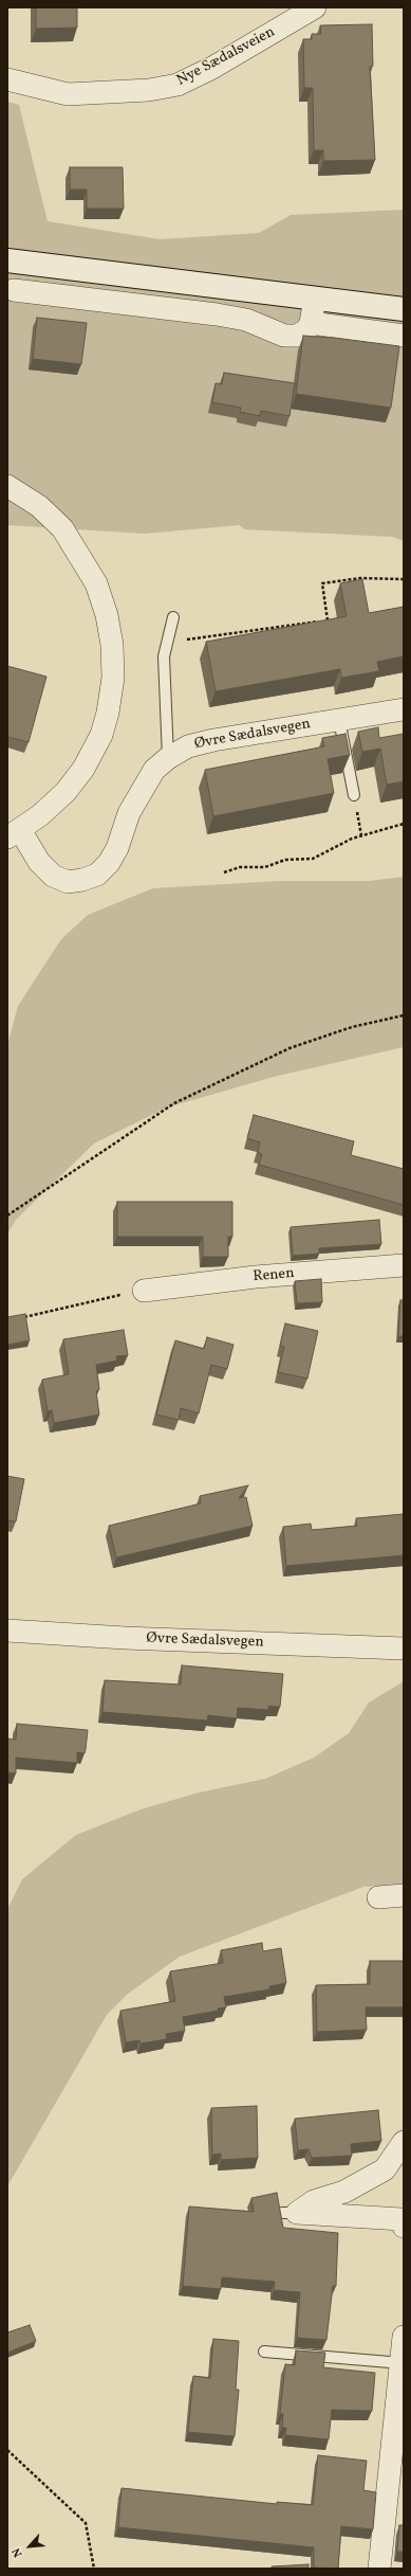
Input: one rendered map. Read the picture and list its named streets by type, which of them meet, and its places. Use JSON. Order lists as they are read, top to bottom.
{
  "streets": {
    "street": ["Nye Sædalsveien", "Øvre Sædalsvegen", "Renen"]
  },
  "north": "bottom left"
}
